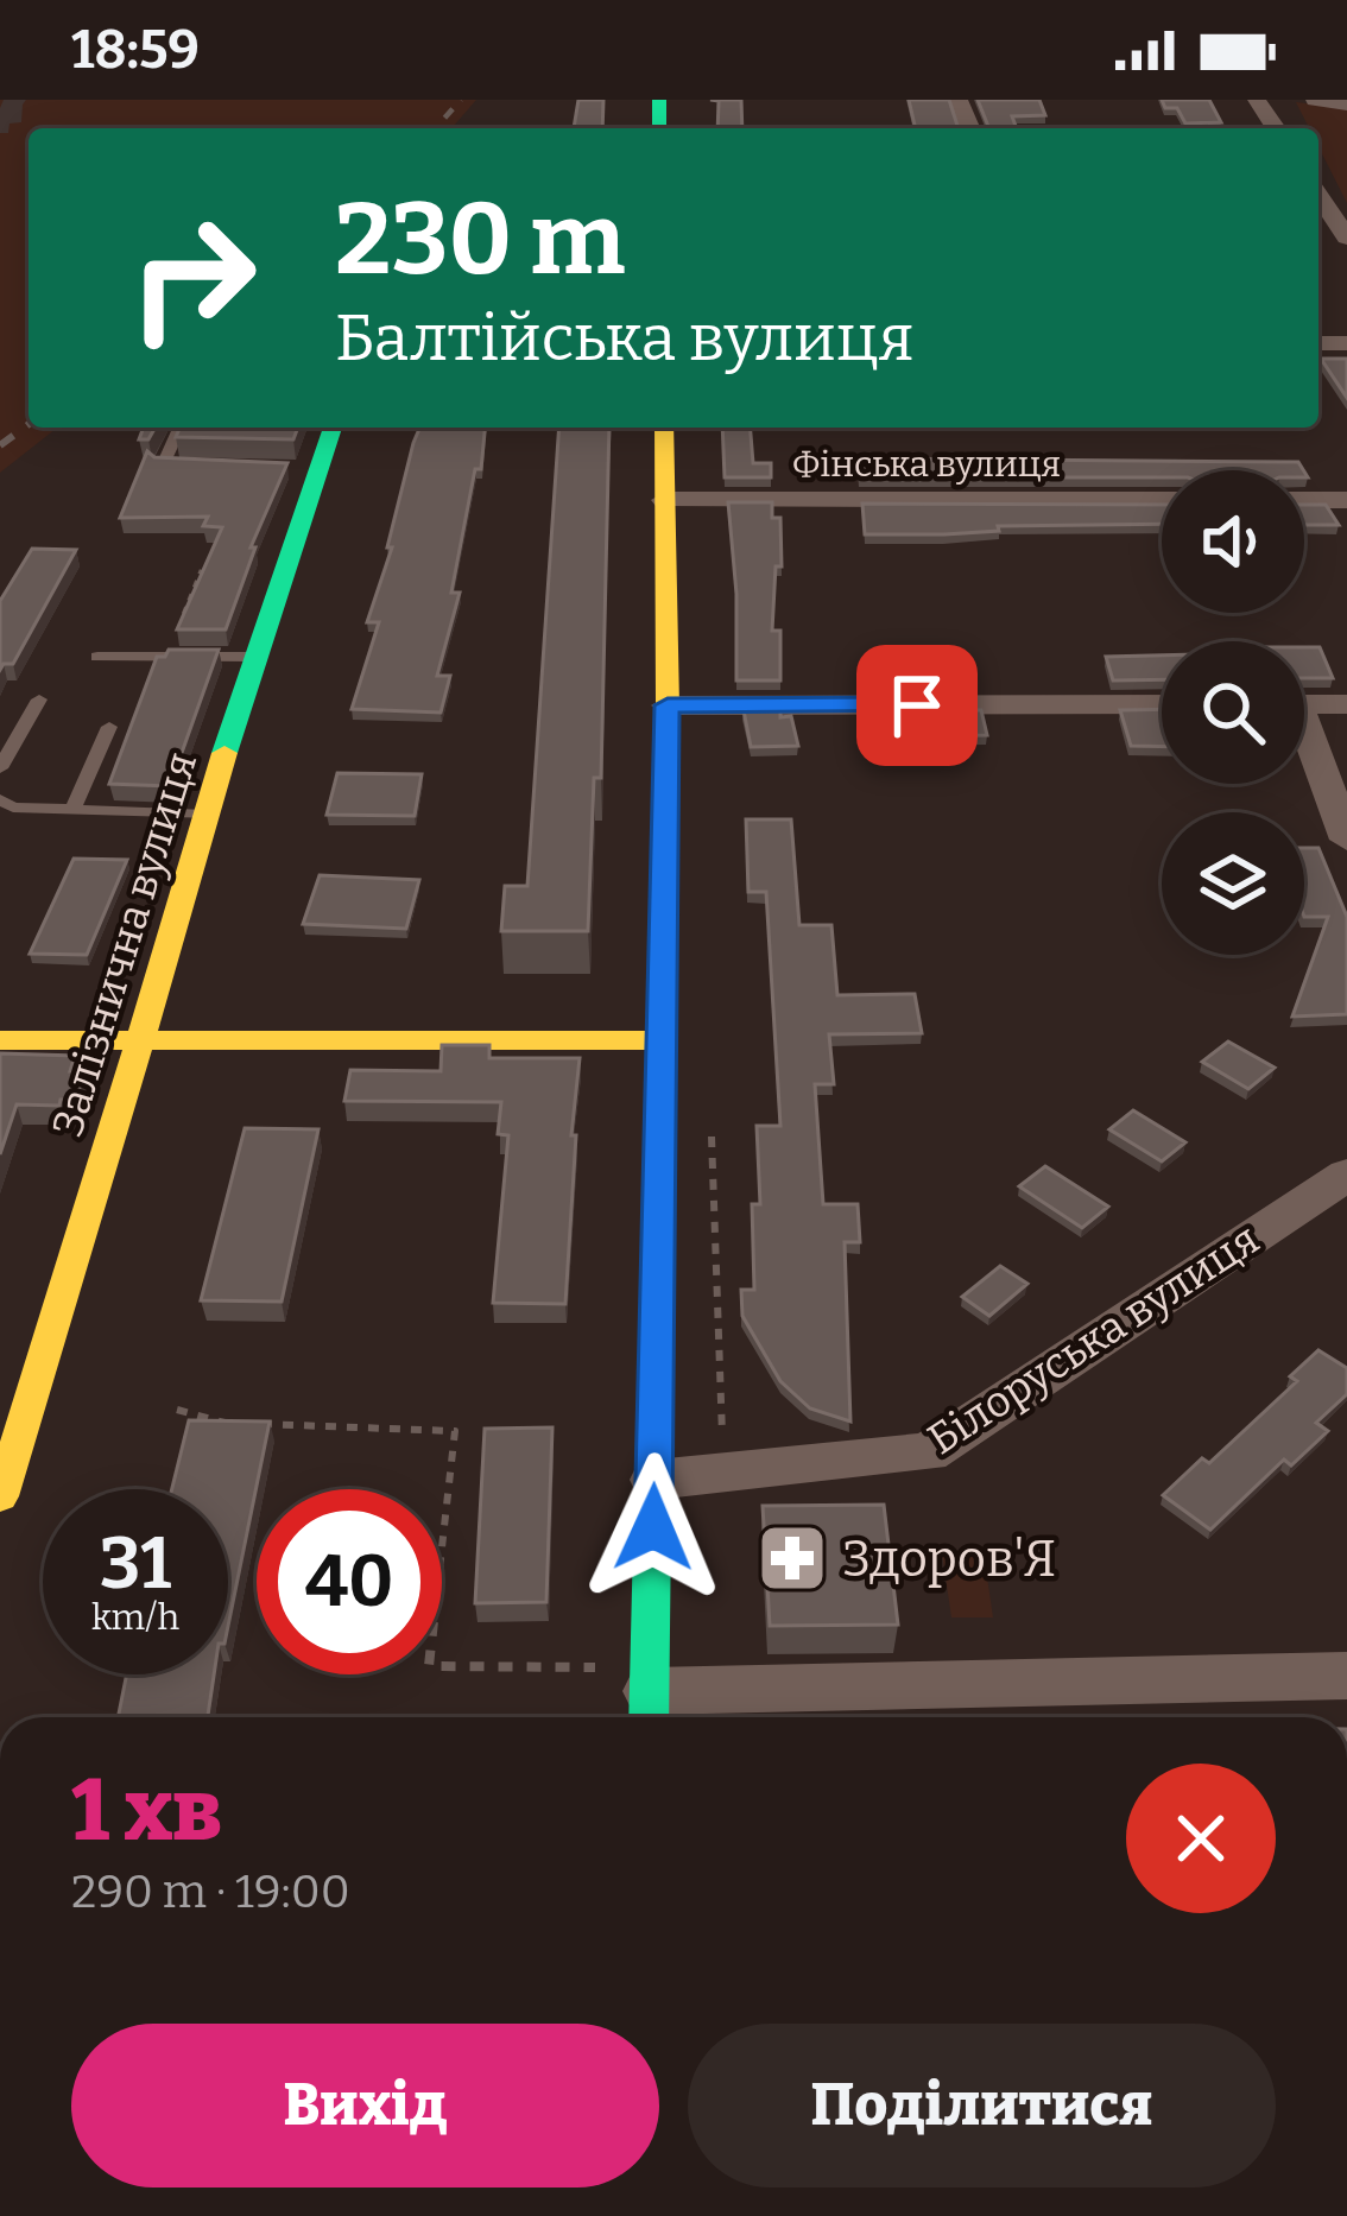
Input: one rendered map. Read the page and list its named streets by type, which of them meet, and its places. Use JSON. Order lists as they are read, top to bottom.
{
  "streets": {
    "street": ["Фінська вулиця", "Залізнична вулиця", "Білоруська вулиця"]
  },
  "places": {
    "pharmacy": ["Здоров'Я"]
  },
  "page": {
    "status": "18:59",
    "turn": ["230 m", "Балтійська вулиця"],
    "speed": "31 km/h",
    "limit": "40",
    "heading": ["1 хв", "290 m · 19:00"],
    "buttons": ["Вихід", "Поділитися"]
  }
}
